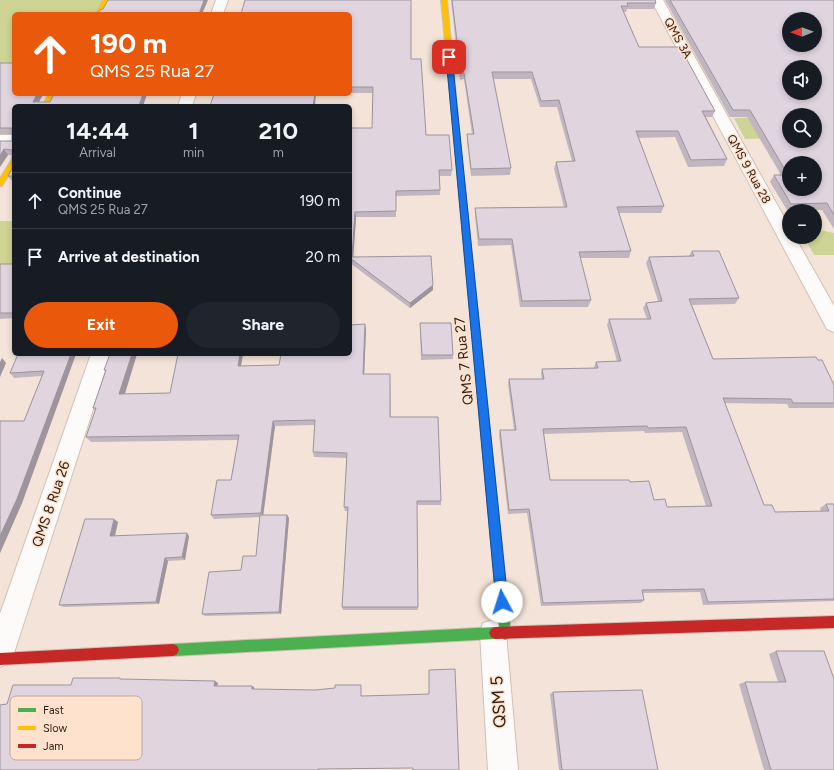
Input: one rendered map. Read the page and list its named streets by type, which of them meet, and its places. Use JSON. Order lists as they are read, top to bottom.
{
  "streets": {
    "street": [
      "QMS 3A",
      "QMS 9 Rua 28",
      "QMS 7 Rua 27",
      "QMS 8 Rua 26",
      "QSM 5"
    ]
  },
  "crossings": [
    ["QMS 3A", "QMS 9 Rua 28"],
    ["QMS 7 Rua 27", "QSM 5"]
  ],
  "legend": ["Fast", "Slow", "Jam"],
  "north": "left",
  "page": {
    "map_buttons": ["+", "−"],
    "turn": ["190 m", "QMS 25 Rua 27"],
    "eta": [
      "14:44",
      "Arrival",
      "1",
      "min",
      "210",
      "m"
    ],
    "list": [
      {
        "name": "Continue",
        "note": "QMS 25 Rua 27",
        "value": "190 m"
      },
      {
        "name": "Arrive at destination",
        "value": "20 m"
      }
    ],
    "buttons": ["Exit", "Share"]
  }
}
